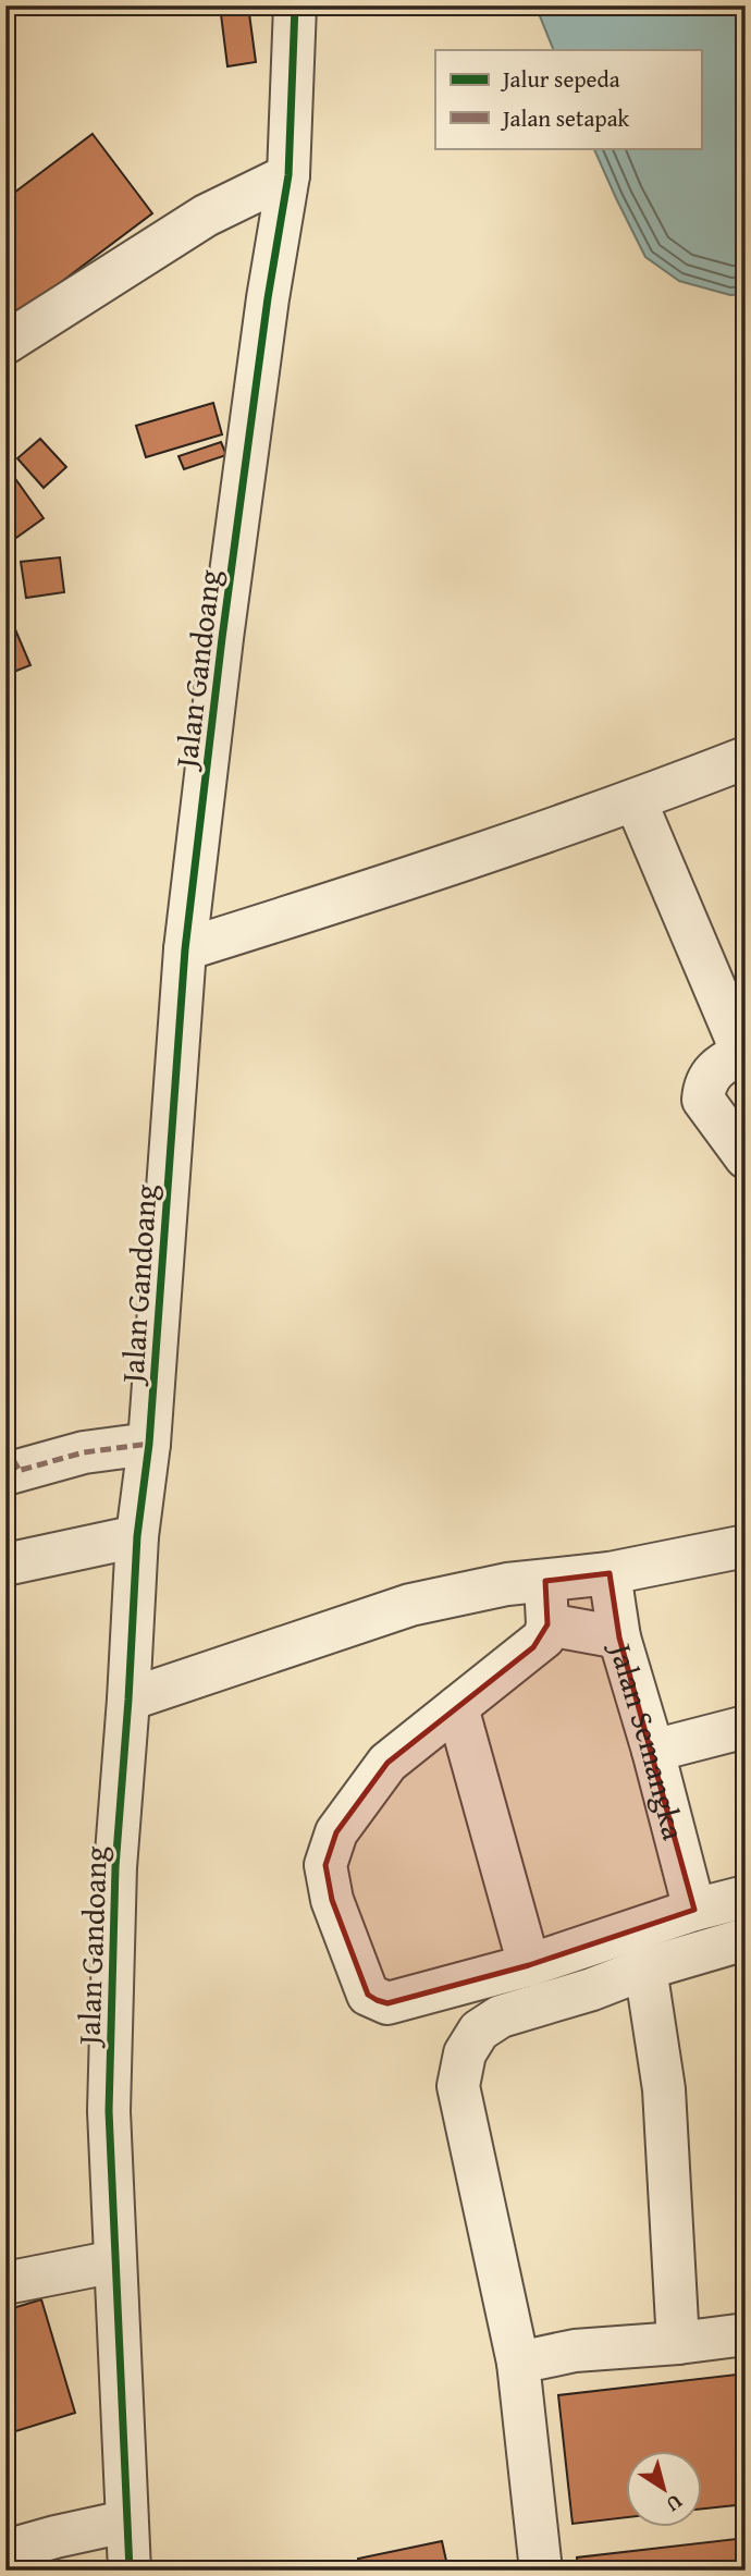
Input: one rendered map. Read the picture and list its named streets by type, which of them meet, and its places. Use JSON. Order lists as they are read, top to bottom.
{
  "streets": {
    "street": ["Jalan Gandoang", "Jalan Semangka"]
  },
  "legend": ["Jalur sepeda", "Jalan setapak"],
  "north": "bottom right"
}
